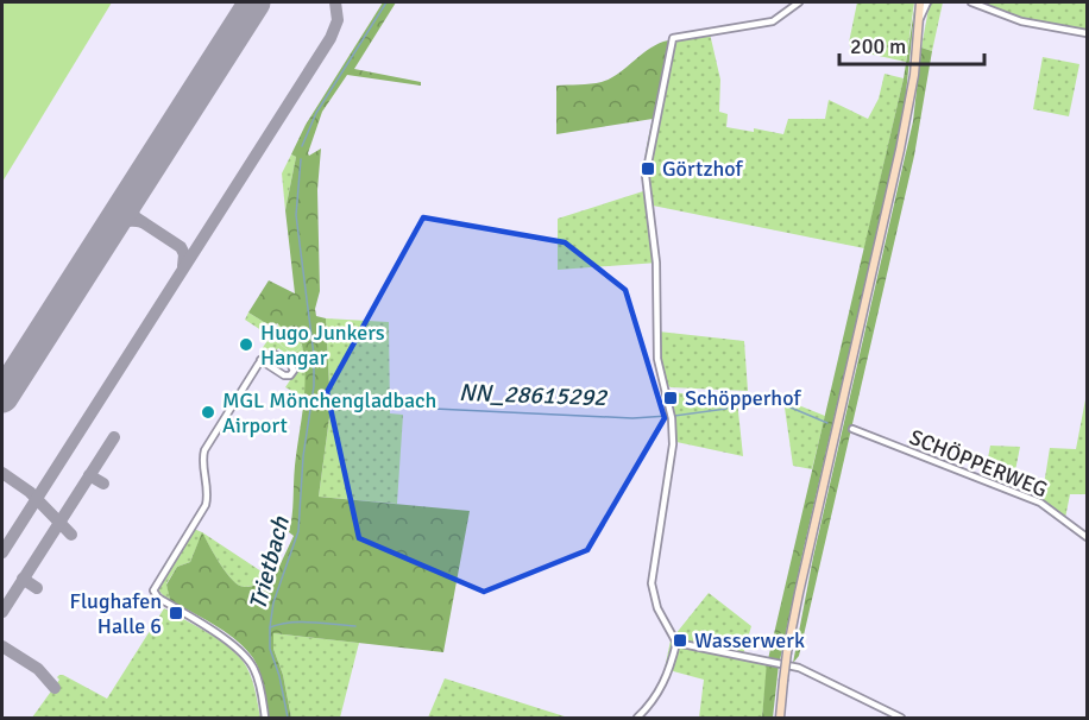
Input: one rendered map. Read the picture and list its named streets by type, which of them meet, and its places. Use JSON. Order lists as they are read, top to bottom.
{
  "streets": {
    "street": ["SCHÖPPERWEG"]
  },
  "water": ["NN_28615292", "Trietbach"],
  "places": {
    "transit": [
      "Görtzhof",
      "Schöpperhof",
      "Flughafen Halle 6",
      "Wasserwerk"
    ],
    "other": ["Hugo Junkers Hangar", "MGL Mönchengladbach Airport"]
  },
  "scale_bar": "200 m"
}
